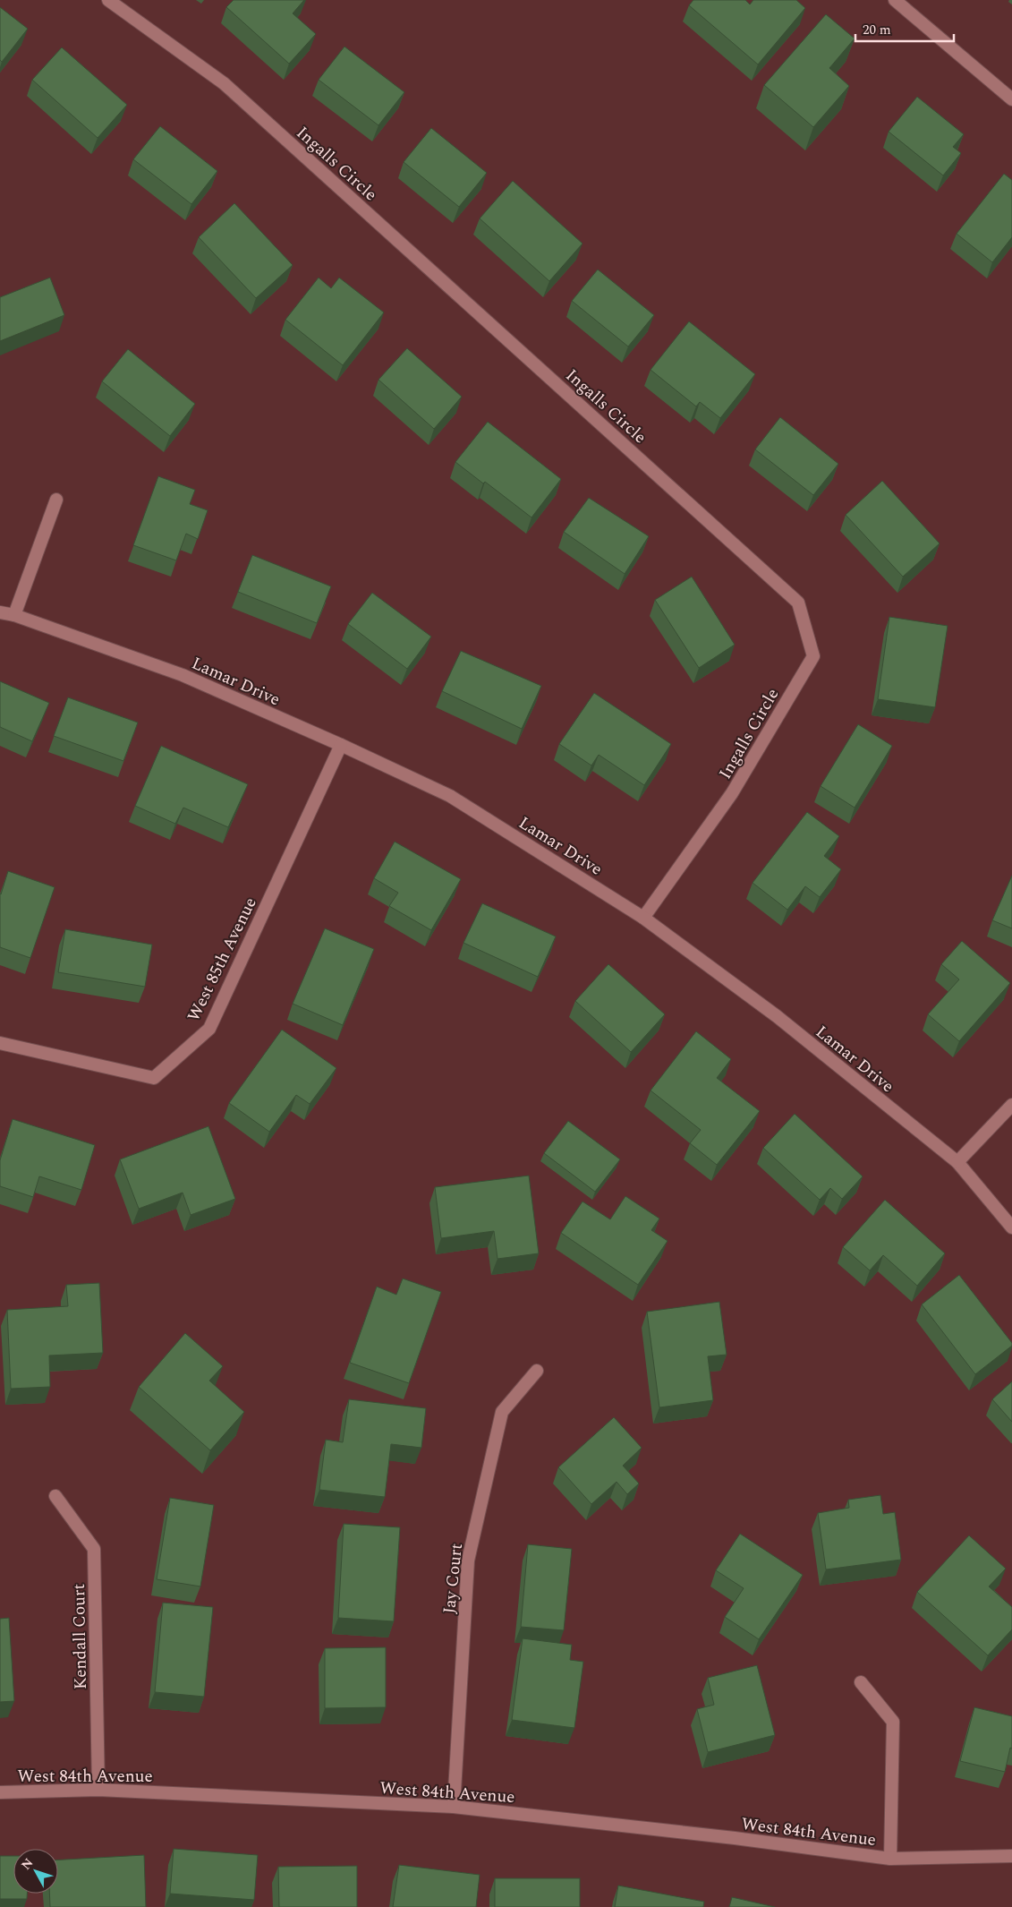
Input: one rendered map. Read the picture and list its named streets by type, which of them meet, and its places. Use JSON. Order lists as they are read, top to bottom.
{
  "streets": {
    "street": [
      "Ingalls Circle",
      "Lamar Drive",
      "West 85th Avenue",
      "Jay Court",
      "Kendall Court",
      "West 84th Avenue"
    ]
  },
  "crossings": [
    ["Ingalls Circle", "Lamar Drive"],
    ["Lamar Drive", "West 85th Avenue"],
    ["Jay Court", "West 84th Avenue"],
    ["Kendall Court", "West 84th Avenue"]
  ],
  "scale_bar": "20 m",
  "north": "top left"
}
